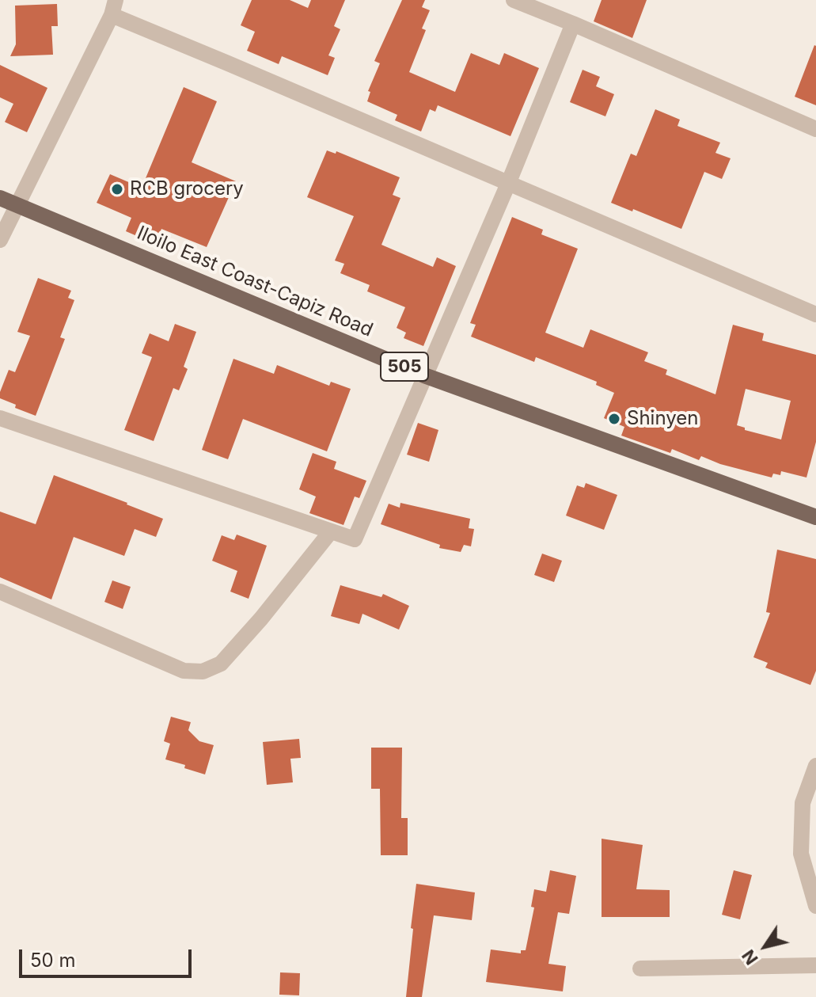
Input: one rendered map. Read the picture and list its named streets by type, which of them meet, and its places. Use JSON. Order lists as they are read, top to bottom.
{
  "streets": {
    "main road": ["Iloilo East Coast-Capiz Road", "505"]
  },
  "places": ["RCB grocery", "Shinyen"],
  "scale_bar": "50 m",
  "north": "bottom left"
}
